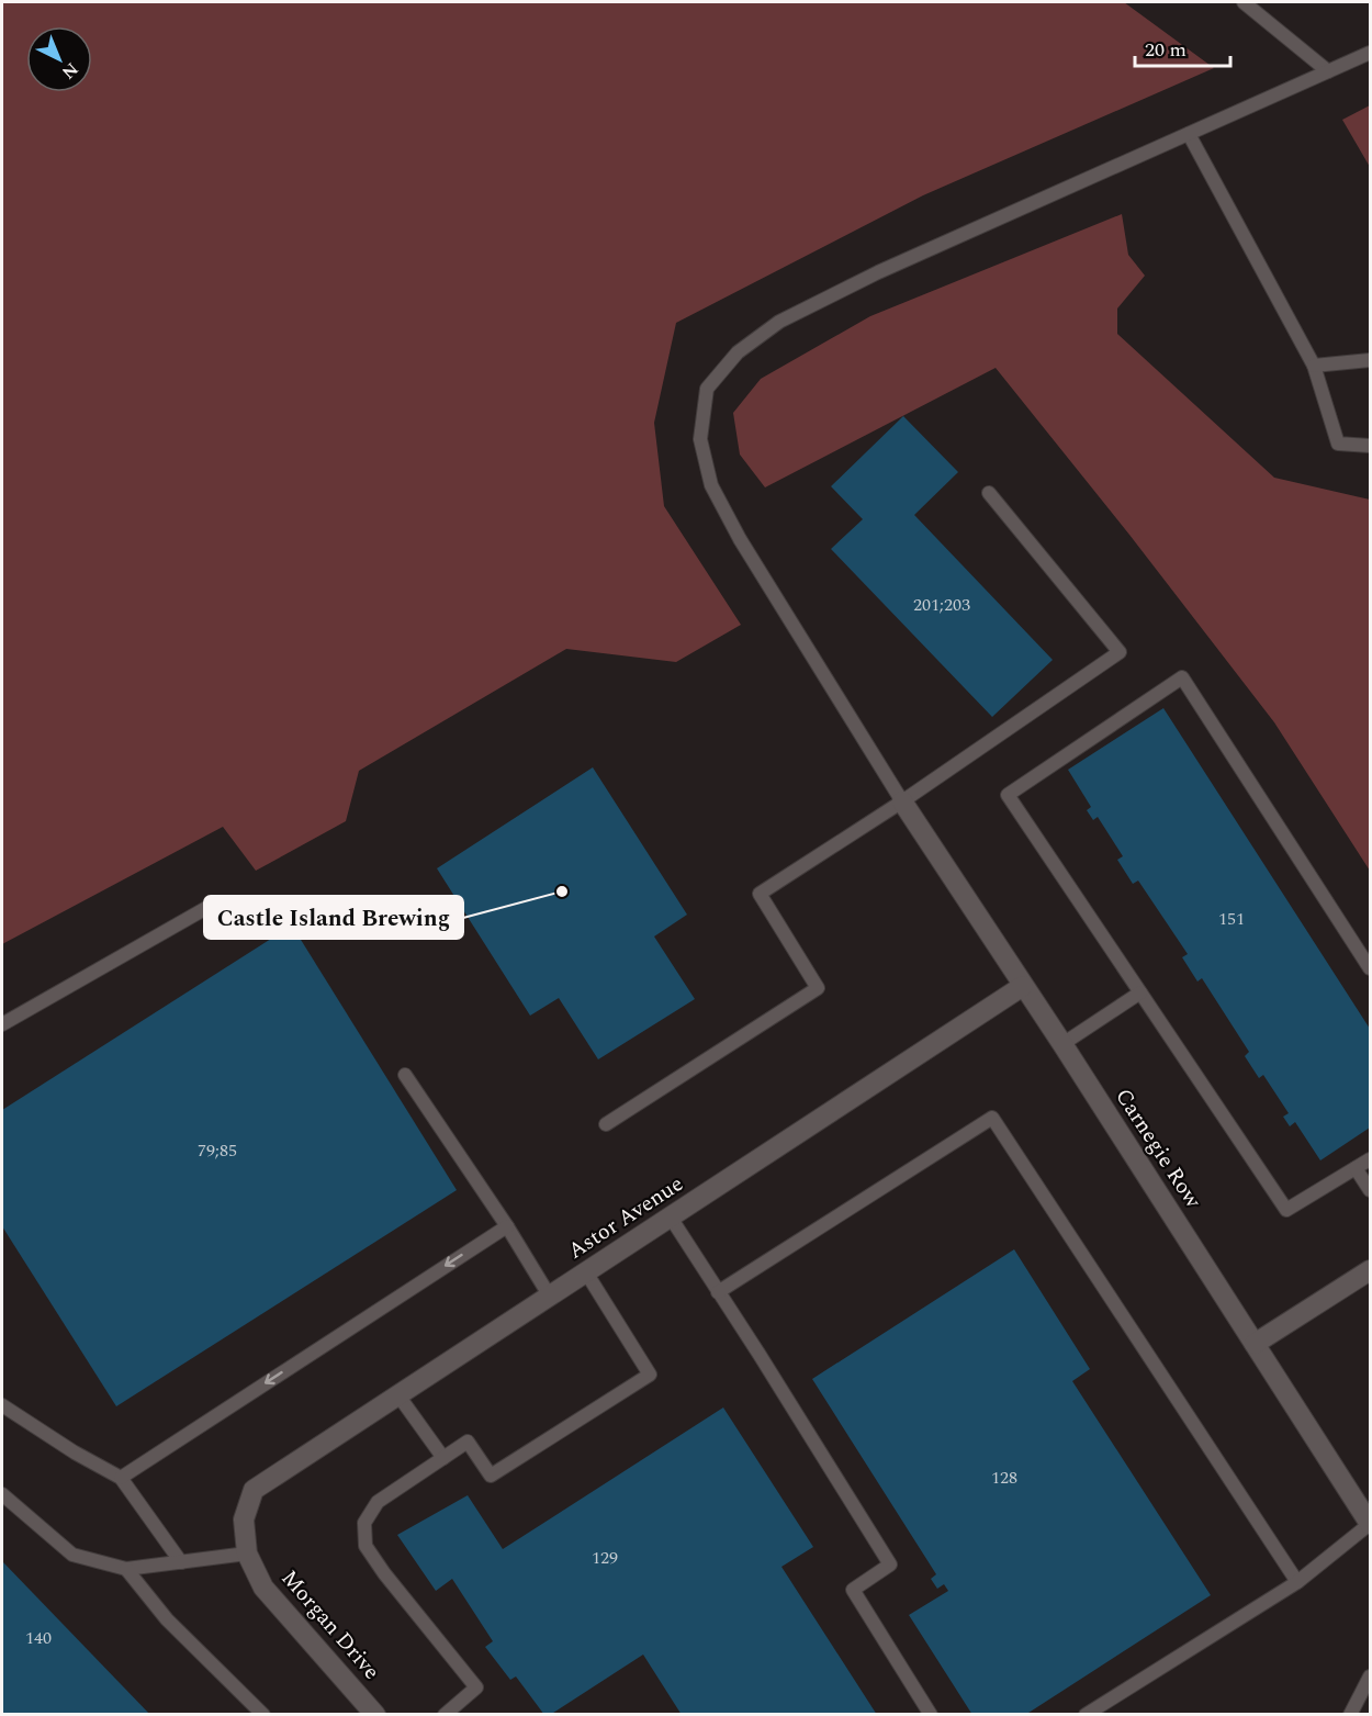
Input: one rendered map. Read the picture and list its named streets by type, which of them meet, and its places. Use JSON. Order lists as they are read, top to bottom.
{
  "streets": {
    "street": ["Carnegie Row", "Astor Avenue", "Morgan Drive"]
  },
  "crossings": [
    ["Carnegie Row", "Astor Avenue"],
    ["Astor Avenue", "Morgan Drive"]
  ],
  "places": ["Castle Island Brewing"],
  "house_numbers": [
    "201;203",
    "151",
    "79;85",
    "128",
    "129",
    "140"
  ],
  "scale_bar": "20 m",
  "north": "bottom right"
}
